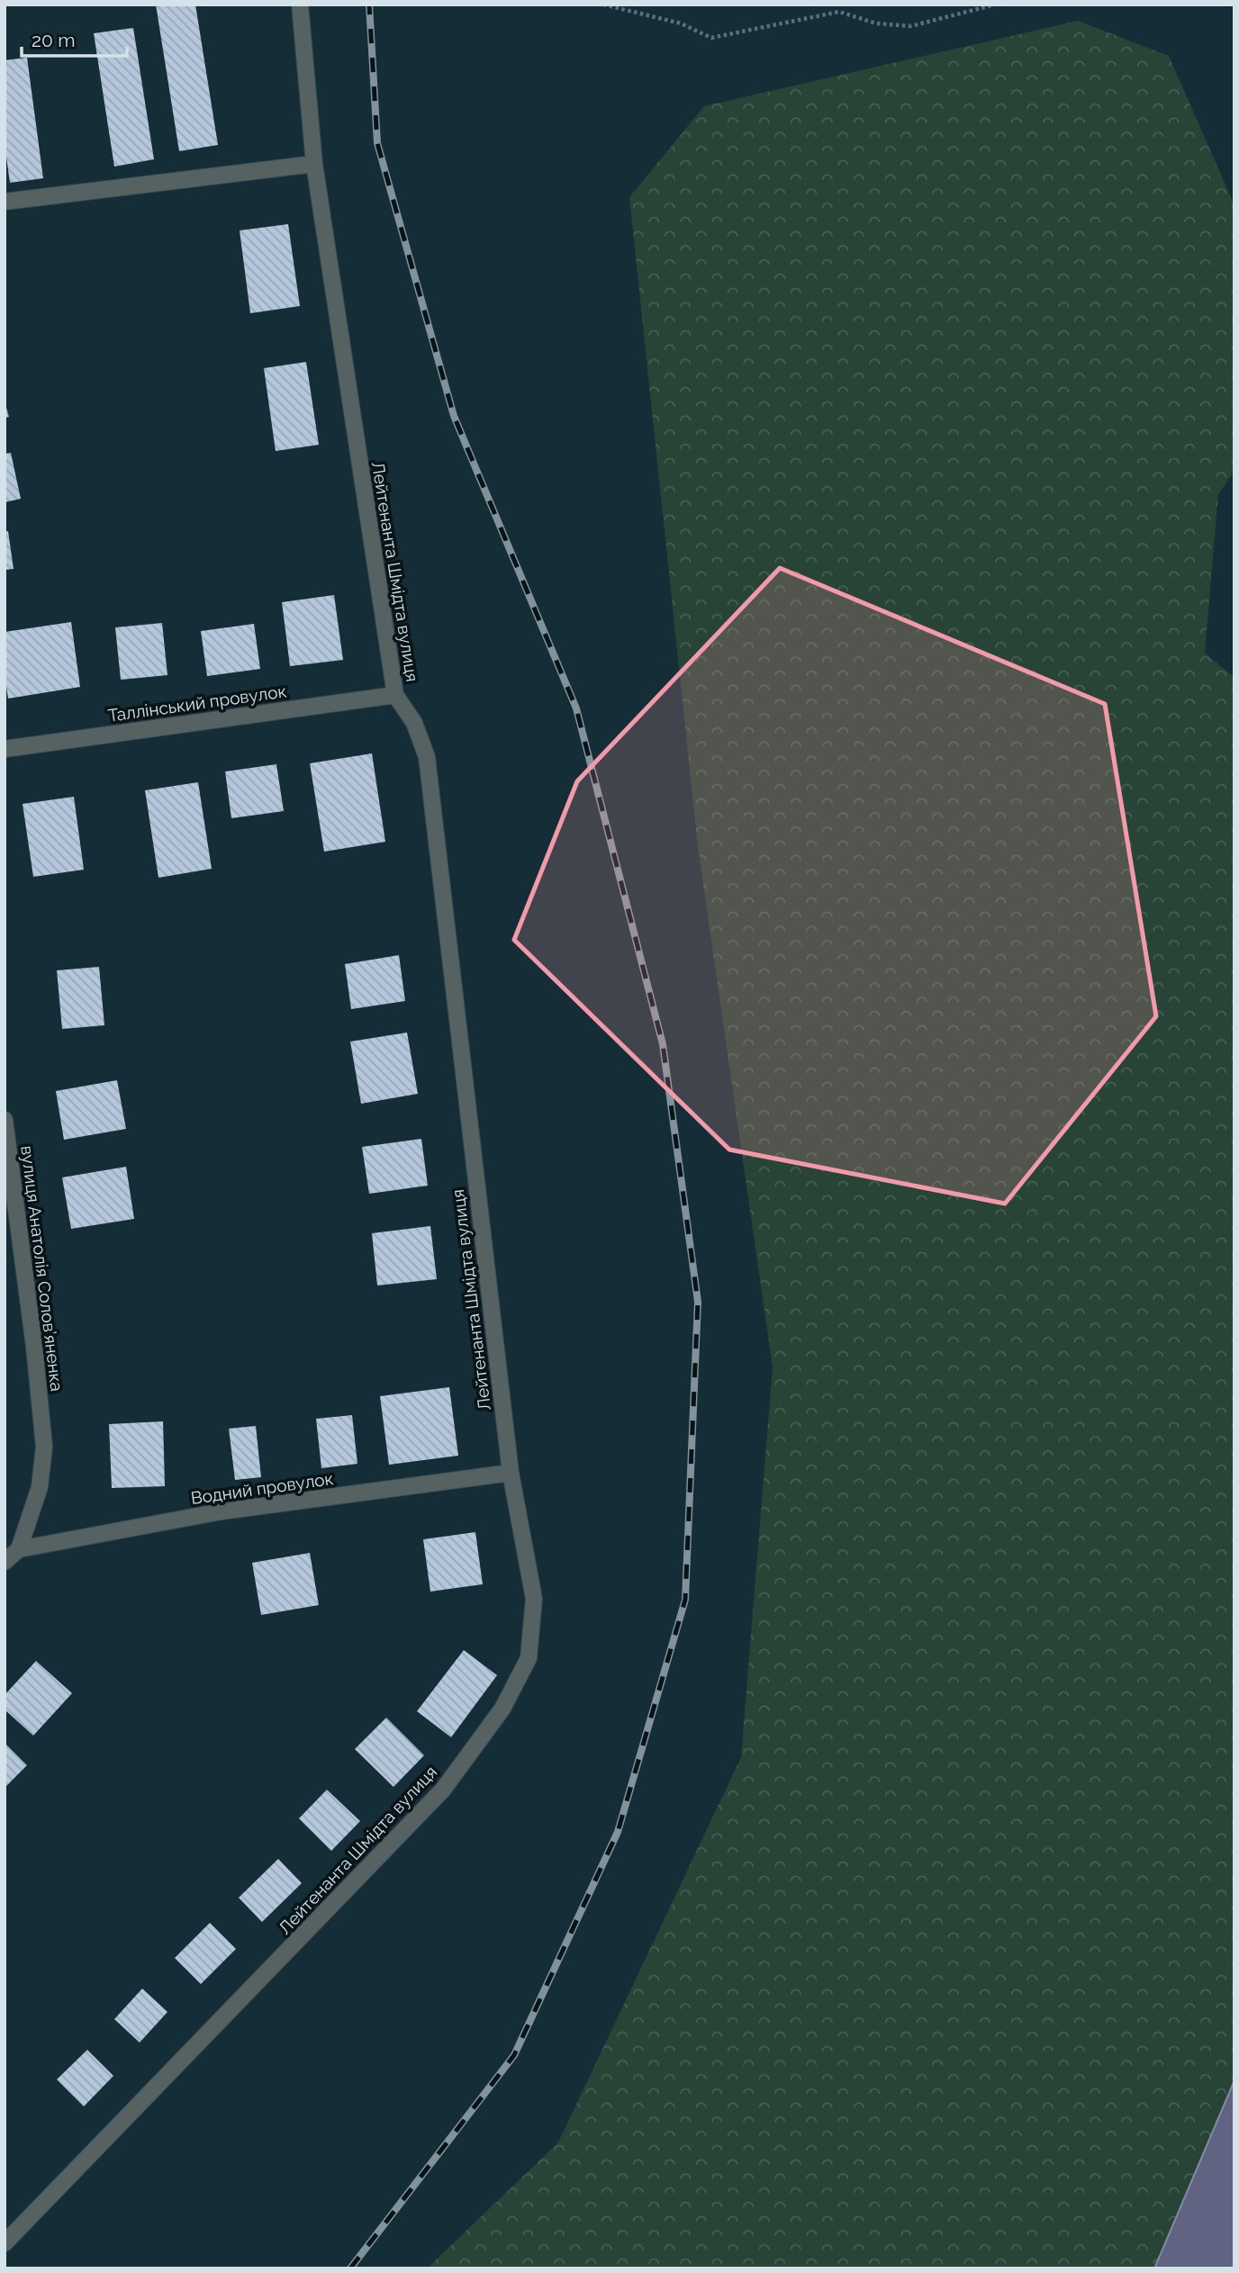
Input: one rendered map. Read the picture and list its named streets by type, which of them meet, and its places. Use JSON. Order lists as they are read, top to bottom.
{
  "streets": {
    "street": [
      "Лейтенанта Шмідта вулиця",
      "Таллінський провулок",
      "вулиця Анатолія Солов’яненка",
      "Водний провулок"
    ]
  },
  "crossings": [
    ["Лейтенанта Шмідта вулиця", "Таллінський провулок"],
    ["Лейтенанта Шмідта вулиця", "Водний провулок"],
    ["вулиця Анатолія Солов’яненка", "Водний провулок"]
  ],
  "scale_bar": "20 m"
}
